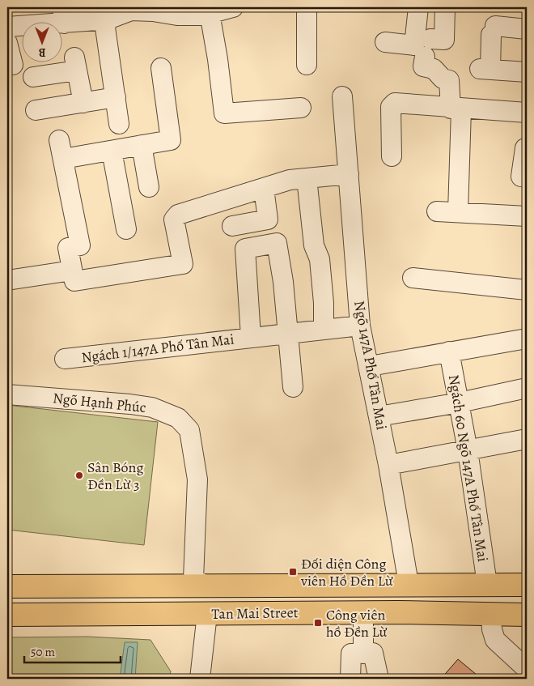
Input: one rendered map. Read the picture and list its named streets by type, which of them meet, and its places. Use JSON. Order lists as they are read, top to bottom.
{
  "streets": {
    "main road": ["Tan Mai Street"],
    "street": [
      "Ngách 1/147A Phố Tân Mai",
      "Ngõ 147A Phố Tân Mai",
      "Ngõ Hạnh Phúc",
      "Ngách 60 Ngõ 147A Phố Tân Mai"
    ]
  },
  "crossings": [
    ["Ngách 1/147A Phố Tân Mai", "Ngõ 147A Phố Tân Mai"],
    ["Ngõ 147A Phố Tân Mai", "Tan Mai Street"],
    ["Ngõ Hạnh Phúc", "Tan Mai Street"],
    ["Ngách 60 Ngõ 147A Phố Tân Mai", "Tan Mai Street"]
  ],
  "places": {
    "other": ["Sân Bóng Đền Lừ 3"],
    "transit": ["Đối diện Công viên Hồ Đền Lừ", "Công viên hồ Đền Lừ"]
  },
  "scale_bar": "50 m",
  "north": "bottom"
}
